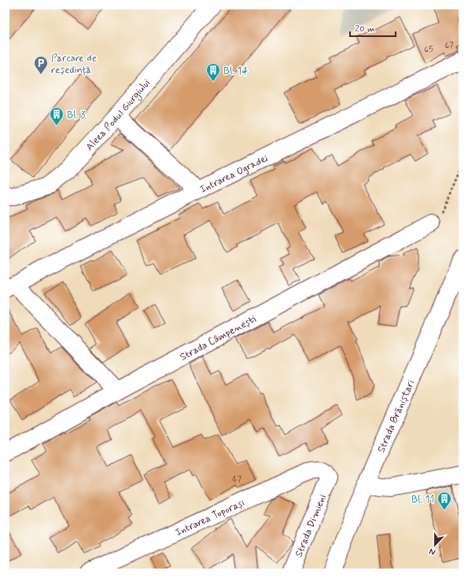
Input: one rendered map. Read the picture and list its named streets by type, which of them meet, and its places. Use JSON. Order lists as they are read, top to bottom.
{
  "streets": {
    "street": [
      "Aleea Podul Giurgiului",
      "Intrarea Ogradei",
      "Strada Câmpenești",
      "Strada Brăniștari",
      "Intrarea Toporași",
      "Strada Dimieni"
    ]
  },
  "crossings": [
    ["Intrarea Toporași", "Strada Dimieni"]
  ],
  "places": {
    "parking": ["Parcare de reședință"],
    "building": ["Bl. 14", "Bl. 3", "Bl. 11"]
  },
  "house_numbers": ["67", "65", "47"],
  "scale_bar": "20 m",
  "north": "bottom"
}
